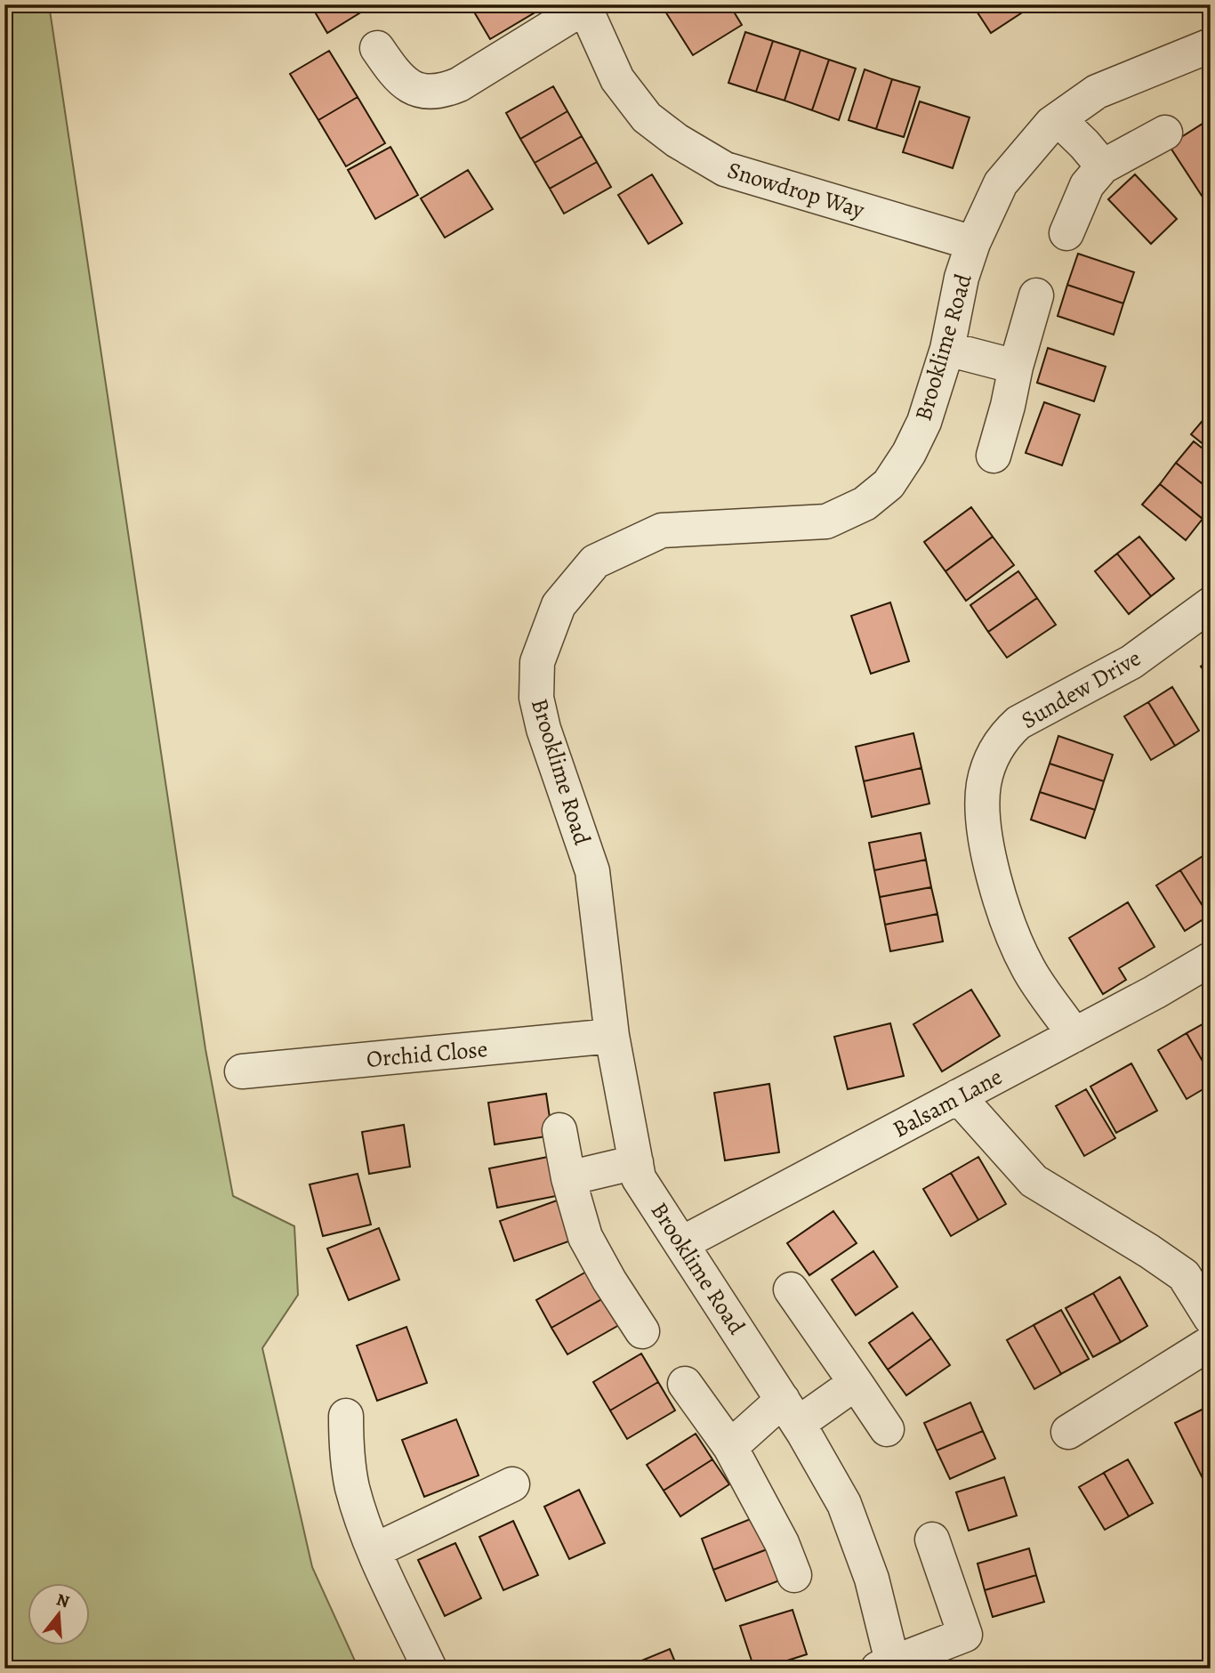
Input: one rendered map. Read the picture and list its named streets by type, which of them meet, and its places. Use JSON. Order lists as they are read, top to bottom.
{
  "streets": {
    "street": [
      "Snowdrop Way",
      "Brooklime Road",
      "Sundew Drive",
      "Orchid Close",
      "Balsam Lane"
    ]
  },
  "crossings": [
    ["Snowdrop Way", "Brooklime Road"],
    ["Brooklime Road", "Orchid Close"],
    ["Brooklime Road", "Balsam Lane"],
    ["Sundew Drive", "Balsam Lane"]
  ],
  "north": "top"
}
